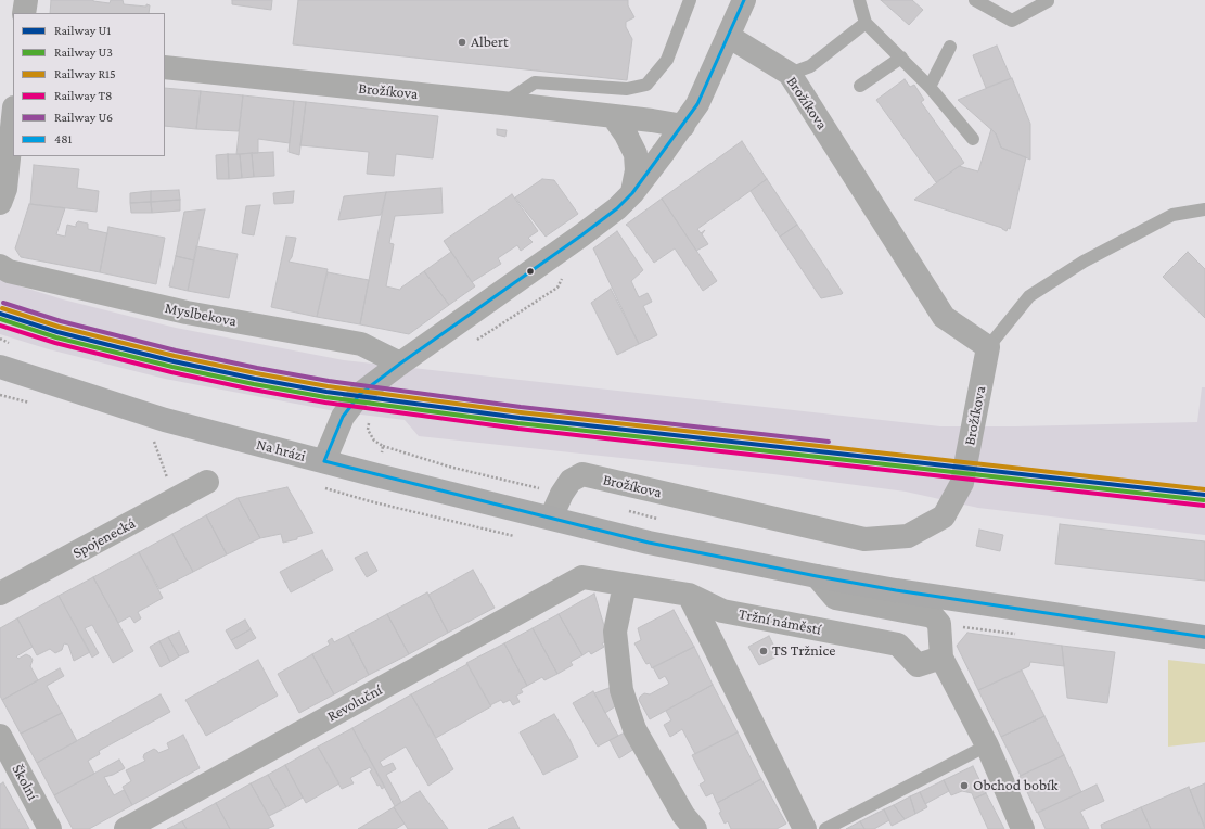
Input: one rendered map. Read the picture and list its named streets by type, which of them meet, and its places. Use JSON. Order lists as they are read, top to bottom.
{
  "streets": {
    "main road": ["Na hrázi"],
    "street": [
      "Brožíkova",
      "Myslbekova",
      "Spojenecká",
      "Tržní náměstí",
      "Revoluční",
      "Školní"
    ]
  },
  "crossings": [
    ["Brožíkova", "Na hrázi"],
    ["Tržní náměstí", "Revoluční"]
  ],
  "places": ["Albert", "TS Tržnice", "Obchod bobík"],
  "lines": [
    "transit line 481",
    "rail line U6",
    "rail line R15",
    "rail line U1",
    "rail line U3",
    "rail line T8"
  ],
  "legend": [
    "Railway U1",
    "Railway U3",
    "Railway R15",
    "Railway T8",
    "Railway U6",
    "481"
  ]
}
